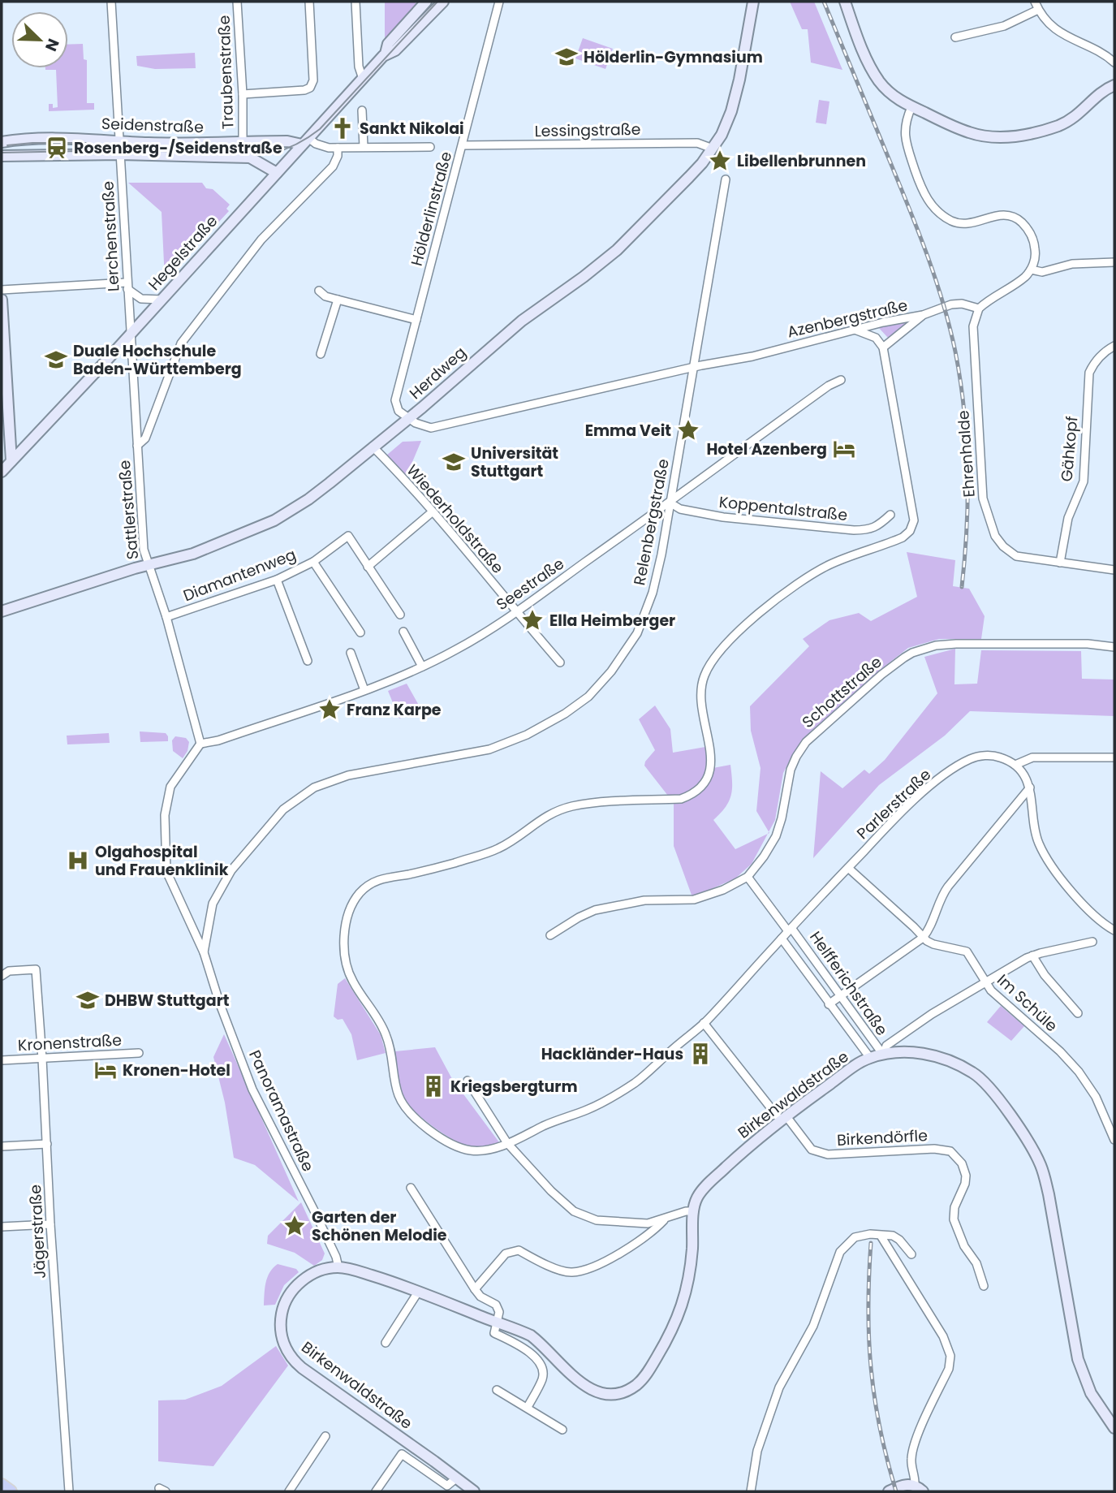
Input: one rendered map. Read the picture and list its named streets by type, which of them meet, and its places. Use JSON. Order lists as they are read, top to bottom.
{
  "streets": {
    "street": [
      "Traubenstraße",
      "Seidenstraße",
      "Lessingstraße",
      "Hölderlinstraße",
      "Lerchenstraße",
      "Hegelstraße",
      "Azenbergstraße",
      "Herdweg",
      "Gähkopf",
      "Ehrenhalde",
      "Koppentalstraße",
      "Sattlerstraße",
      "Wiederholdstraße",
      "Relenbergstraße",
      "Diamantenweg",
      "Seestraße",
      "Schottstraße",
      "Parlerstraße",
      "Helfferichstraße",
      "Im Schüle",
      "Kronenstraße",
      "Birkenwaldstraße",
      "Panoramastraße",
      "Birkendörfle",
      "Jägerstraße"
    ]
  },
  "crossings": [
    ["Traubenstraße", "Seidenstraße"],
    ["Seidenstraße", "Lerchenstraße"],
    ["Seidenstraße", "Hegelstraße"],
    ["Lessingstraße", "Hölderlinstraße"],
    ["Lessingstraße", "Herdweg"],
    ["Hölderlinstraße", "Azenbergstraße"],
    ["Hölderlinstraße", "Herdweg"],
    ["Lerchenstraße", "Hegelstraße"],
    ["Lerchenstraße", "Sattlerstraße"],
    ["Hegelstraße", "Sattlerstraße"],
    ["Azenbergstraße", "Herdweg"],
    ["Azenbergstraße", "Ehrenhalde"],
    ["Azenbergstraße", "Relenbergstraße"],
    ["Herdweg", "Sattlerstraße"],
    ["Herdweg", "Wiederholdstraße"],
    ["Gähkopf", "Ehrenhalde"],
    ["Koppentalstraße", "Relenbergstraße"],
    ["Koppentalstraße", "Seestraße"],
    ["Sattlerstraße", "Diamantenweg"],
    ["Sattlerstraße", "Seestraße"],
    ["Sattlerstraße", "Panoramastraße"],
    ["Wiederholdstraße", "Seestraße"],
    ["Relenbergstraße", "Seestraße"],
    ["Relenbergstraße", "Panoramastraße"],
    ["Seestraße", "Panoramastraße"],
    ["Schottstraße", "Helfferichstraße"],
    ["Parlerstraße", "Helfferichstraße"],
    ["Parlerstraße", "Im Schüle"],
    ["Helfferichstraße", "Birkenwaldstraße"],
    ["Kronenstraße", "Jägerstraße"],
    ["Birkenwaldstraße", "Panoramastraße"],
    ["Birkenwaldstraße", "Birkendörfle"]
  ],
  "places": {
    "school or university": [
      "Hölderlin-Gymnasium",
      "Duale Hochschule Baden-Württemberg",
      "Universität Stuttgart",
      "DHBW Stuttgart"
    ],
    "church": ["Sankt Nikolai"],
    "station": ["Rosenberg-/Seidenstraße"],
    "place": [
      "Libellenbrunnen",
      "Emma Veit",
      "Ella Heimberger",
      "Franz Karpe",
      "Garten der Schönen Melodie"
    ],
    "hotel": ["Hotel Azenberg", "Kronen-Hotel"],
    "hospital": ["Olgahospital und Frauenklinik"],
    "building": ["Hackländer-Haus", "Kriegsbergturm"]
  },
  "north": "bottom right"
}
